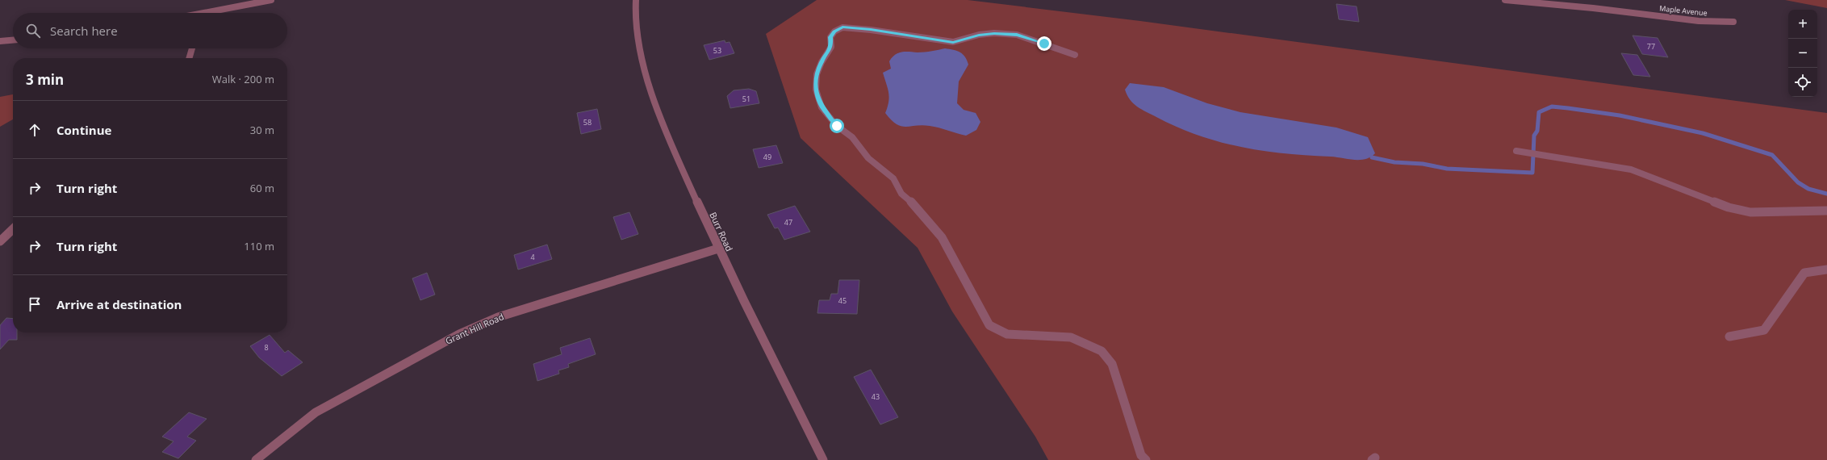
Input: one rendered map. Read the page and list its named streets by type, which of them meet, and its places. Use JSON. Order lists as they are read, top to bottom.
{
  "streets": {
    "street": ["Maple Avenue", "Burr Road", "Grant Hill Road"]
  },
  "crossings": [
    ["Burr Road", "Grant Hill Road"]
  ],
  "house_numbers": [
    "77",
    "53",
    "51",
    "58",
    "49",
    "47",
    "4",
    "45",
    "8",
    "43"
  ],
  "page": {
    "map_buttons": ["+", "−"],
    "search": "Search here",
    "heading": ["3 min", "Walk · 200 m"],
    "list": [
      ["Continue", "30 m"],
      ["Turn right", "60 m"],
      ["Turn right", "110 m"],
      "Arrive at destination"
    ]
  }
}
